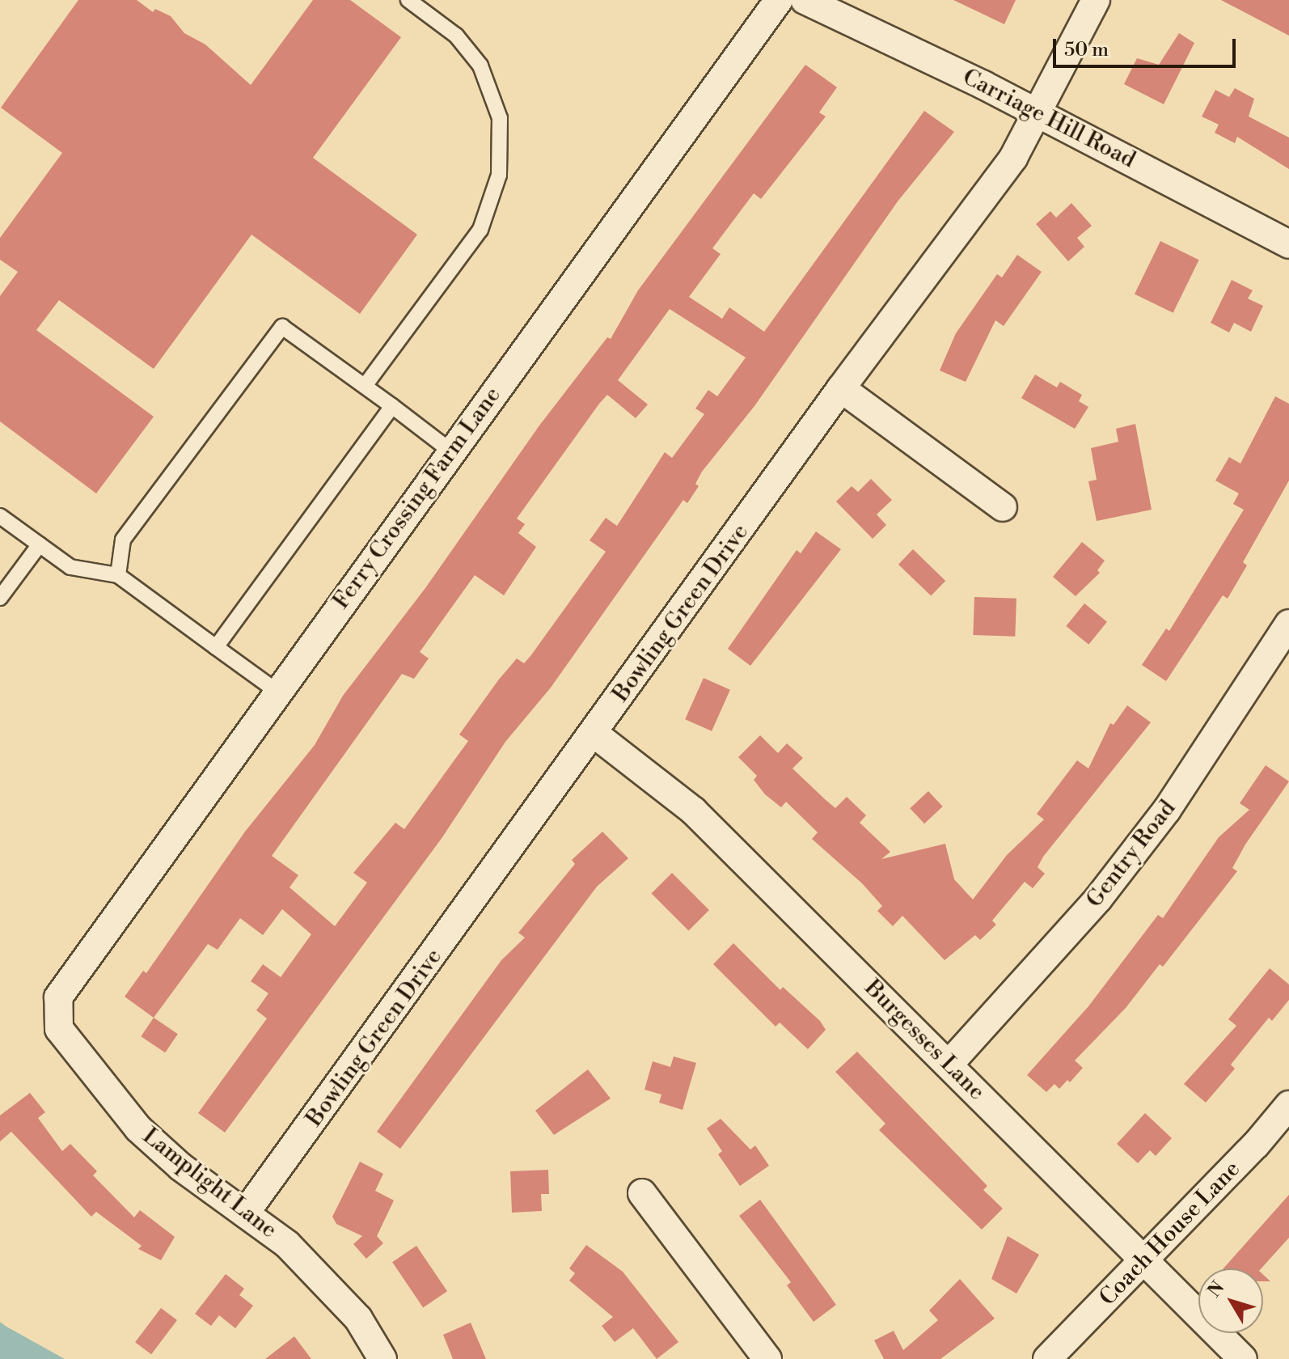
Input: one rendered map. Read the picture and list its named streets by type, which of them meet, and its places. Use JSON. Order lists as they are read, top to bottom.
{
  "streets": {
    "street": [
      "Carriage Hill Road",
      "Ferry Crossing Farm Lane",
      "Bowling Green Drive",
      "Gentry Road",
      "Burgesses Lane",
      "Lamplight Lane",
      "Coach House Lane"
    ]
  },
  "crossings": [
    ["Carriage Hill Road", "Bowling Green Drive"],
    ["Ferry Crossing Farm Lane", "Lamplight Lane"],
    ["Bowling Green Drive", "Burgesses Lane"],
    ["Bowling Green Drive", "Lamplight Lane"],
    ["Gentry Road", "Burgesses Lane"],
    ["Burgesses Lane", "Coach House Lane"]
  ],
  "scale_bar": "50 m",
  "north": "top left"
}
